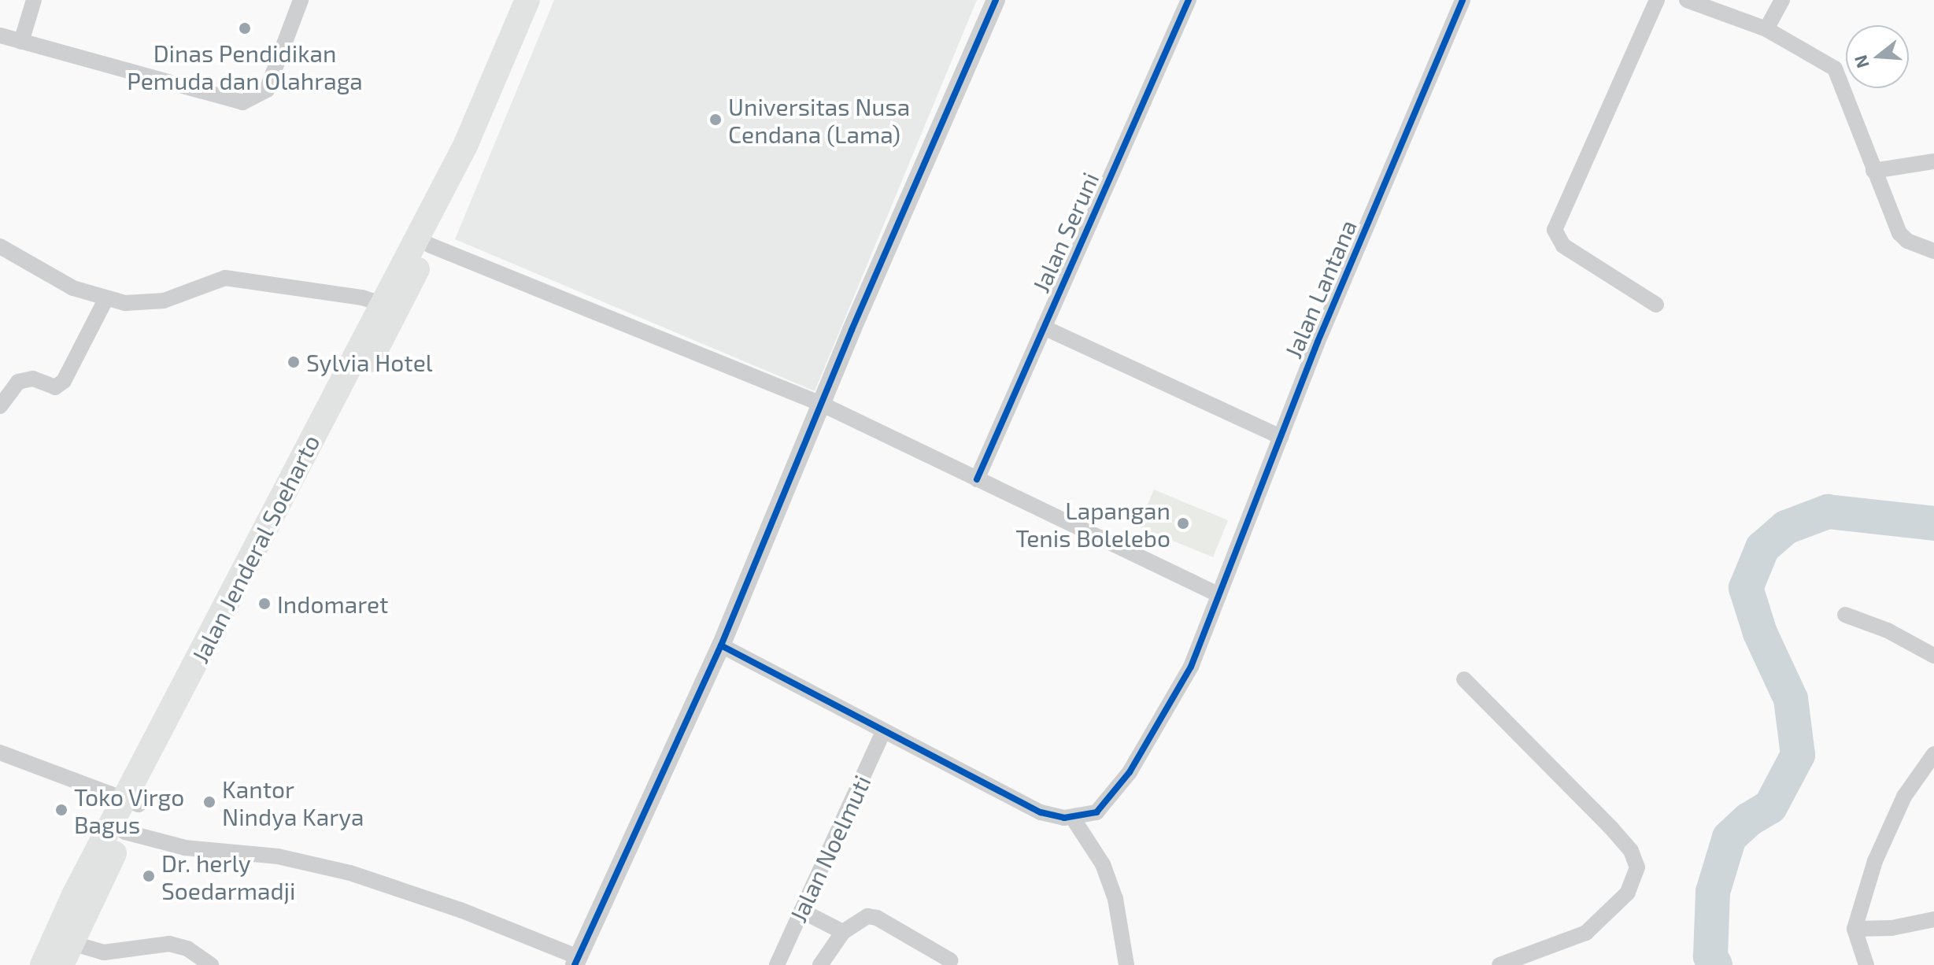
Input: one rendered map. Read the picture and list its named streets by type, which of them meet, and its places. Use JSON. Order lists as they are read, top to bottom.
{
  "streets": {
    "main road": ["Jalan Jenderal Soeharto"],
    "street": ["Jalan Seruni", "Jalan Lantana", "Jalan Noelmuti"]
  },
  "places": [
    "Dinas Pendidikan Pemuda dan Olahraga",
    "Universitas Nusa Cendana (Lama)",
    "Sylvia Hotel",
    "Lapangan Tenis Bolelebo",
    "Indomaret",
    "Kantor Nindya Karya",
    "Toko Virgo Bagus",
    "Dr. herly Soedarmadji"
  ],
  "north": "left"
}
